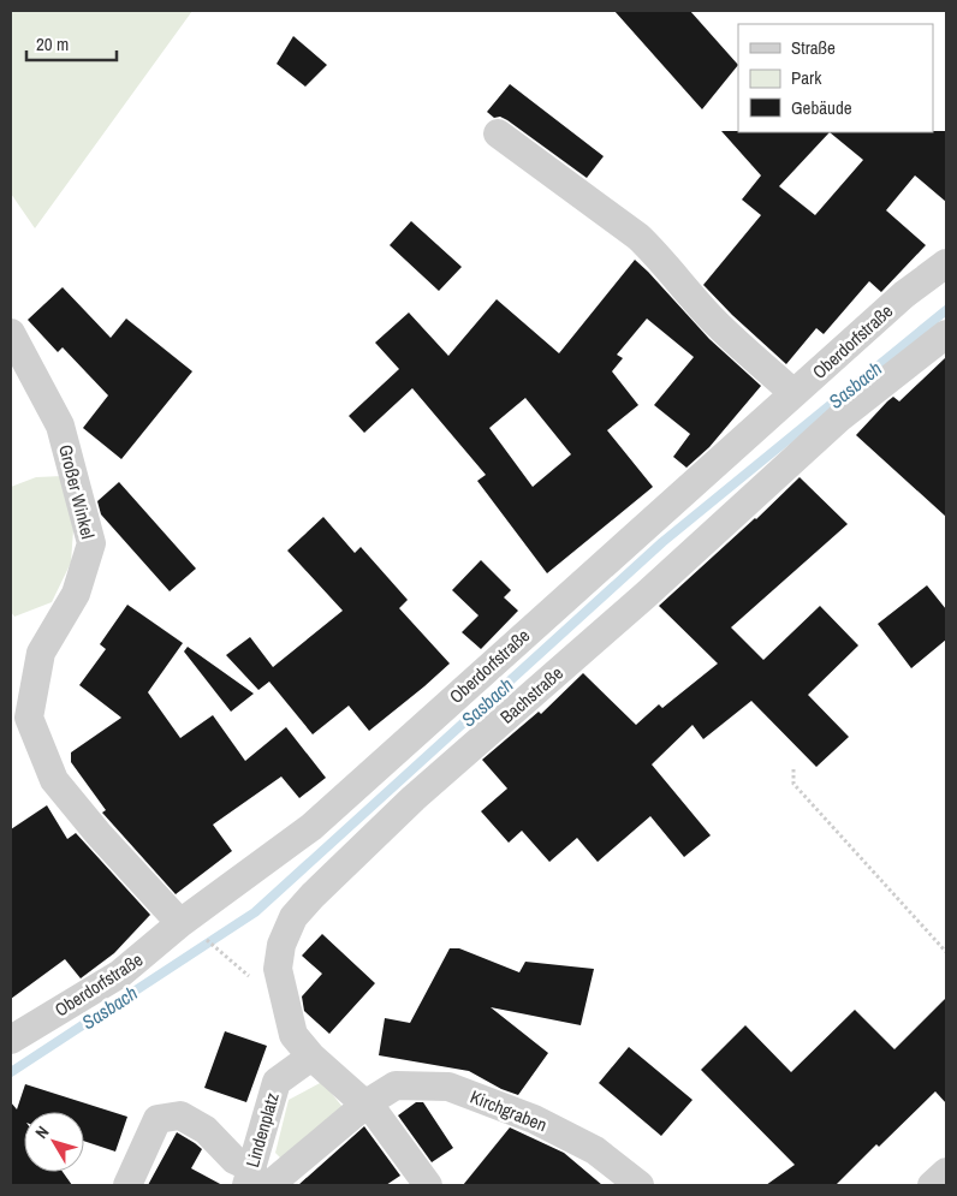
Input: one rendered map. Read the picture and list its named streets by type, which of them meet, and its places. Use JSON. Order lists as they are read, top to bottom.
{
  "streets": {
    "street": [
      "Oberdorfstraße",
      "Großer Winkel",
      "Bachstraße",
      "Kirchgraben",
      "Lindenplatz"
    ]
  },
  "crossings": [
    ["Oberdorfstraße", "Großer Winkel"],
    ["Bachstraße", "Kirchgraben"],
    ["Bachstraße", "Lindenplatz"],
    ["Kirchgraben", "Lindenplatz"]
  ],
  "water": ["Sasbach"],
  "legend": ["Straße", "Park", "Gebäude"],
  "scale_bar": "20 m",
  "north": "top left"
}
